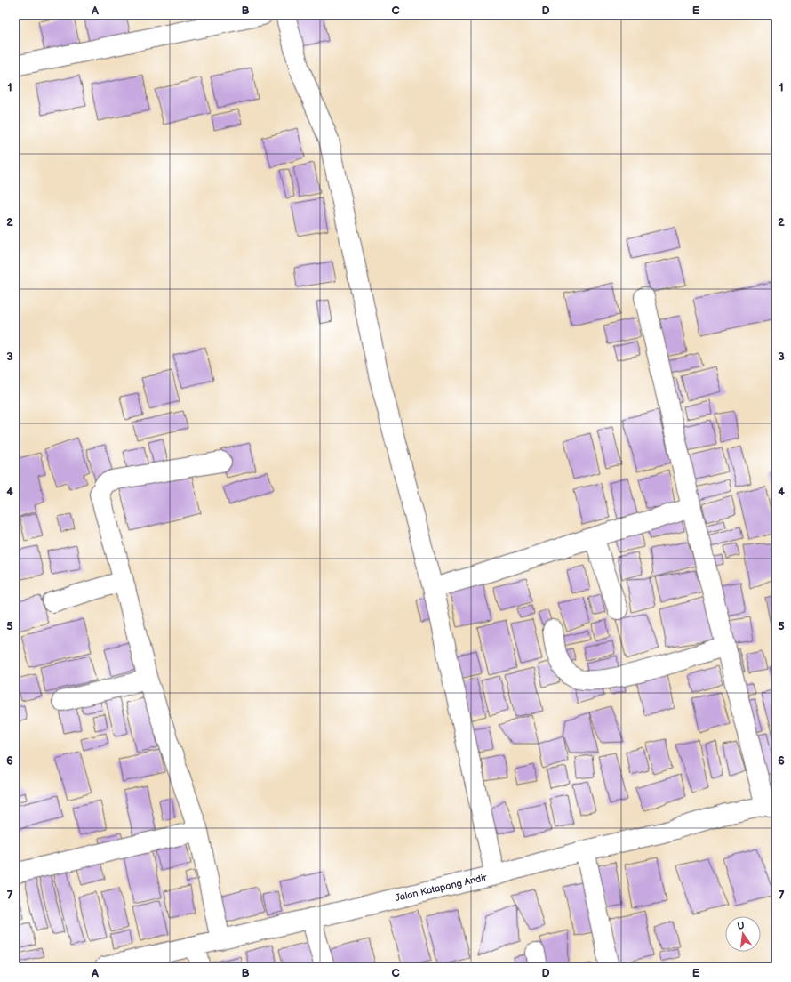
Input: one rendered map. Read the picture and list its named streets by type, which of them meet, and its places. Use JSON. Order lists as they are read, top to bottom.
{
  "streets": {
    "street": ["Jalan Katapang Andir"]
  },
  "north": "top",
  "grid": {
    "columns": [
      "A",
      "B",
      "C",
      "D",
      "E"
    ],
    "rows": [
      "1",
      "2",
      "3",
      "4",
      "5",
      "6",
      "7"
    ]
  }
}
